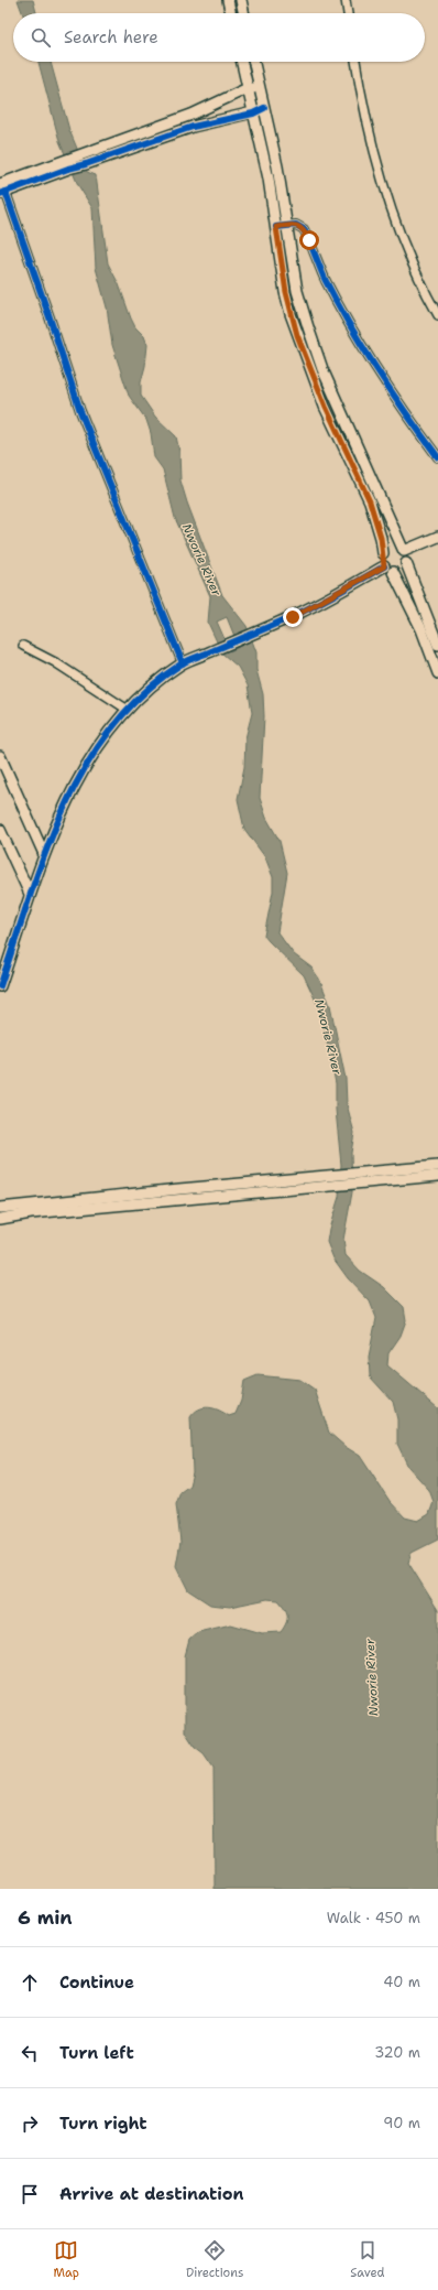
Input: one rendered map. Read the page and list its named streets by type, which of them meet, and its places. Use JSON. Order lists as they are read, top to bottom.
{
  "water": ["Nworie River"],
  "page": {
    "search": "Search here",
    "heading": ["6 min", "Walk · 450 m"],
    "list": [
      ["Continue", "40 m"],
      ["Turn left", "320 m"],
      ["Turn right", "90 m"],
      "Arrive at destination"
    ],
    "nav": ["Map", "Directions", "Saved"]
  }
}
